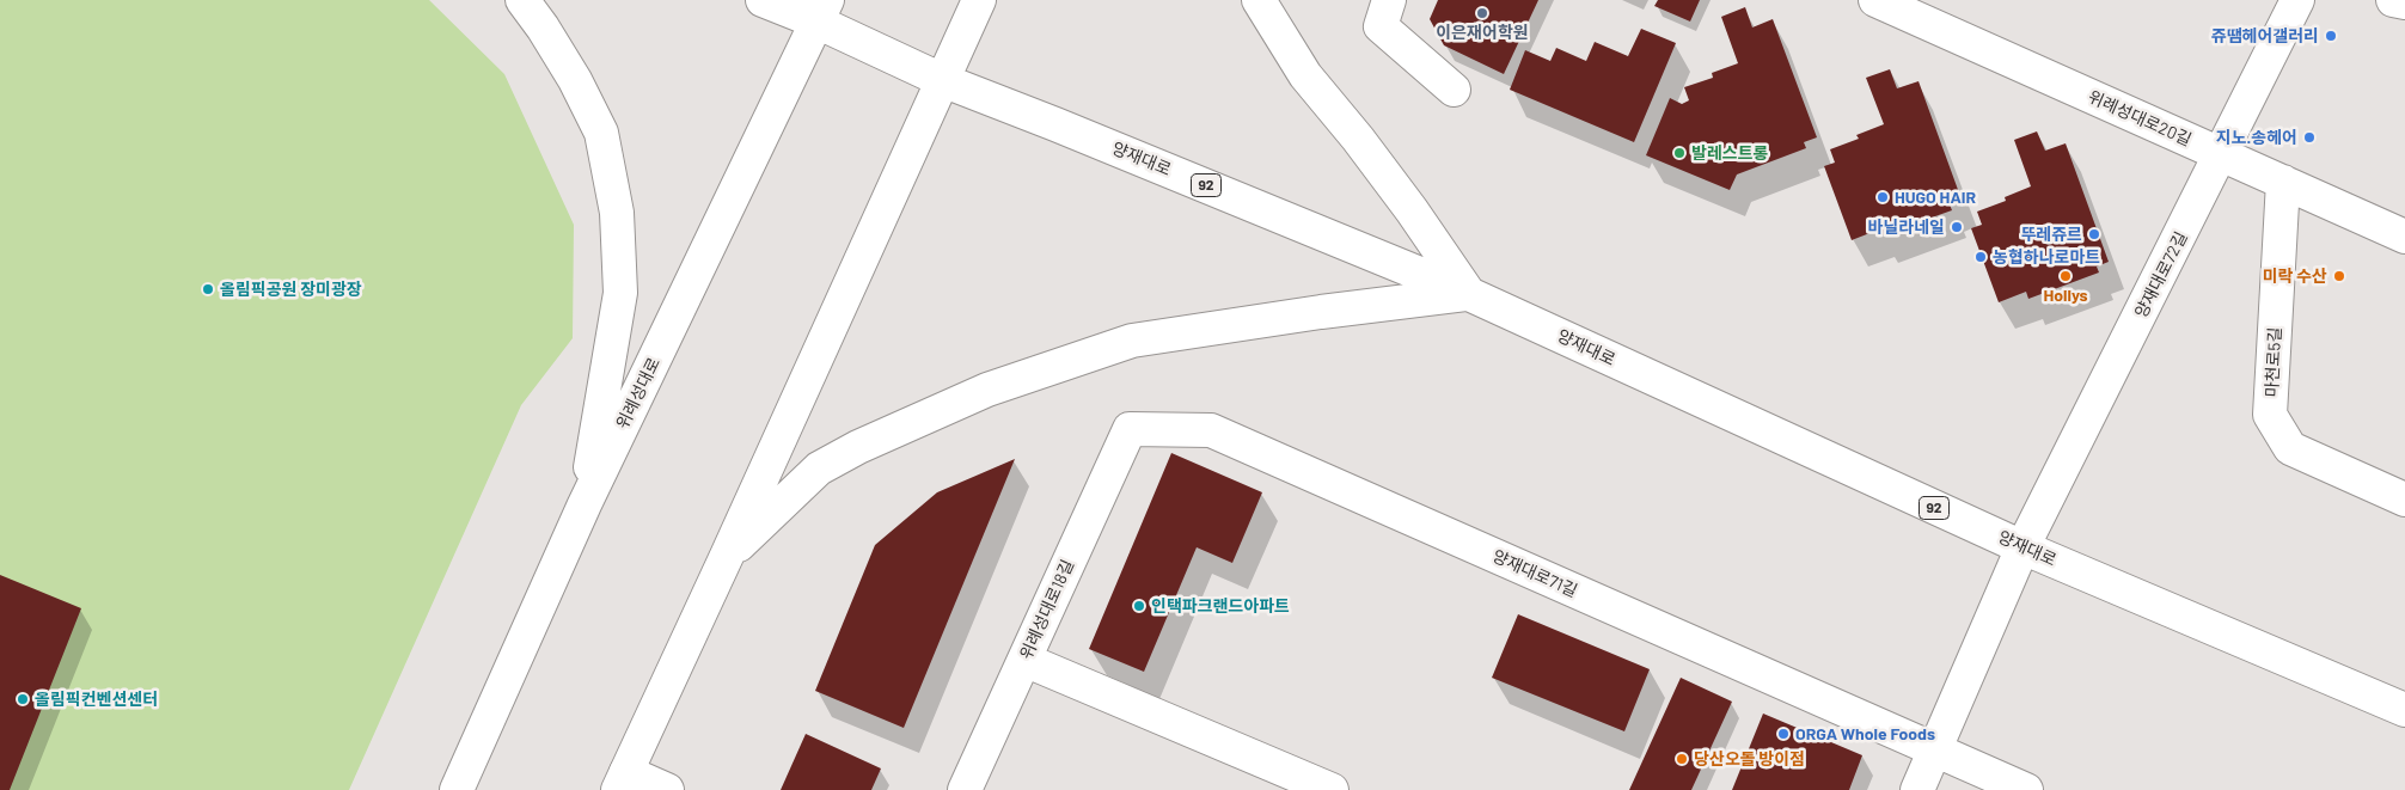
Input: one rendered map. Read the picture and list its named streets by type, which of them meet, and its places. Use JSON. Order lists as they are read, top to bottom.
{
  "streets": {
    "main road": [
      "위례성대로20길",
      "양재대로",
      "92",
      "양재대로72길",
      "마천로5길",
      "위례성대로",
      "양재대로71길",
      "위례성대로18길"
    ]
  },
  "crossings": [
    ["위례성대로20길", "양재대로72길"],
    ["위례성대로20길", "마천로5길"],
    ["양재대로", "양재대로72길"],
    ["양재대로", "위례성대로"],
    ["양재대로71길", "위례성대로18길"]
  ],
  "places": [
    "이은재어학원",
    "쥬땜헤어갤러리",
    "지노.송헤어",
    "발레스트롱",
    "HUGO HAIR",
    "바닐라네일",
    "뚜레쥬르",
    "농협하나로마트",
    "Hollys",
    "미락 수산",
    "올림픽공원 장미광장",
    "인택파크랜드아파트",
    "올림픽컨벤션센터",
    "ORGA Whole Foods",
    "당산오돌 방이점"
  ]
}
